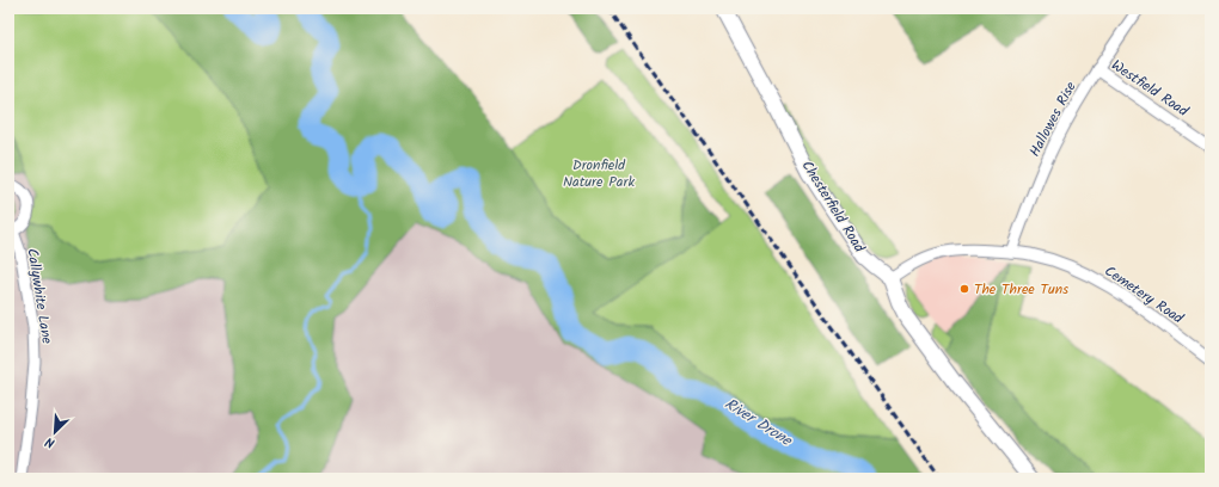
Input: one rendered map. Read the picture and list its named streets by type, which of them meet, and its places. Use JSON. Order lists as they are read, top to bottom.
{
  "streets": {
    "main road": ["Chesterfield Road"],
    "street": [
      "Westfield Road",
      "Hallowes Rise",
      "Cemetery Road",
      "Callywhite Lane"
    ]
  },
  "crossings": [
    ["Westfield Road", "Hallowes Rise"],
    ["Hallowes Rise", "Cemetery Road"],
    ["Chesterfield Road", "Cemetery Road"]
  ],
  "water": ["River Drone"],
  "parks": ["Dronfield Nature Park"],
  "places": ["The Three Tuns"],
  "north": "bottom left"
}
